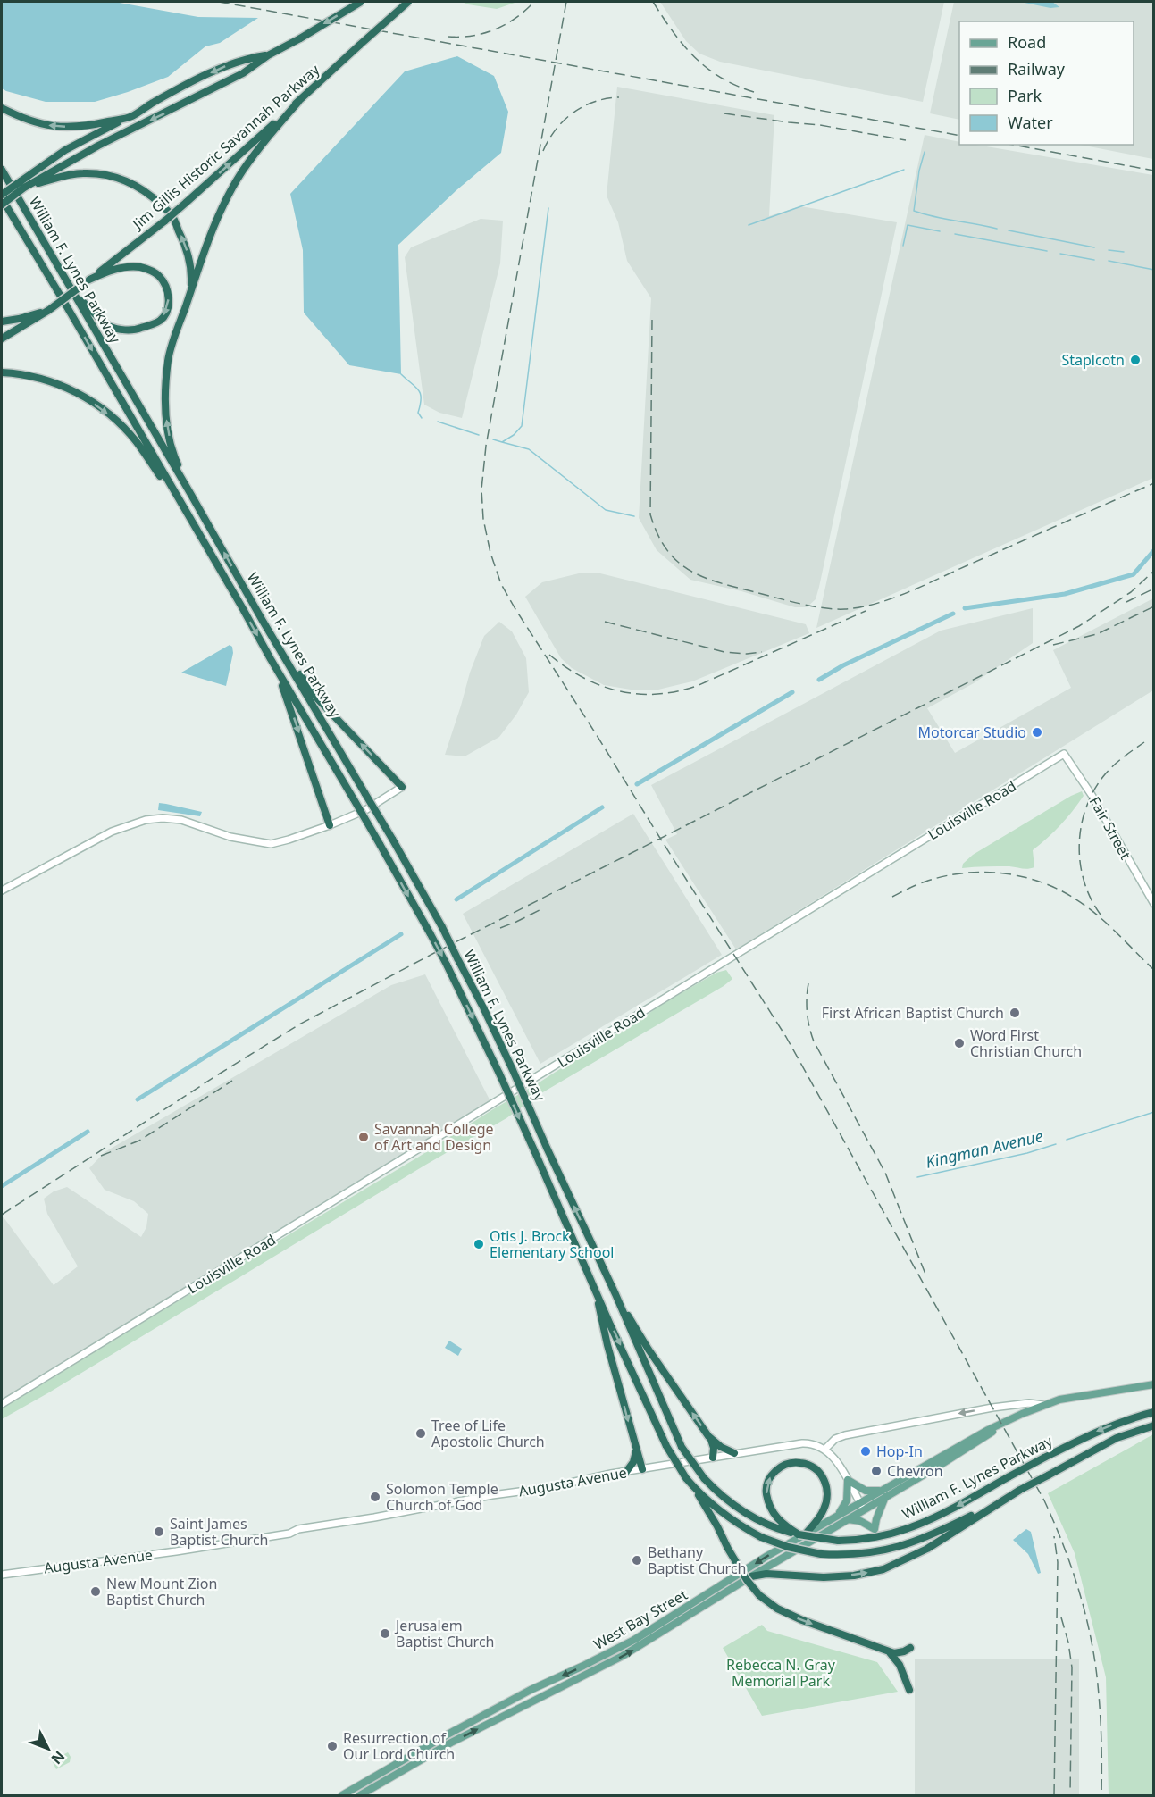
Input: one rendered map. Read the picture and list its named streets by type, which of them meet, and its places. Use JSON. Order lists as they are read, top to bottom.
{
  "streets": {
    "highway": ["Jim Gillis Historic Savannah Parkway", "William F. Lynes Parkway"],
    "main road": [
      "Louisville Road",
      "Fair Street",
      "Augusta Avenue",
      "West Bay Street"
    ]
  },
  "crossings": [
    ["William F. Lynes Parkway", "West Bay Street"],
    ["Louisville Road", "Fair Street"]
  ],
  "water": ["Kingman Avenue"],
  "parks": ["Rebecca N. Gray Memorial Park"],
  "places": [
    "Staplcotn",
    "Motorcar Studio",
    "First African Baptist Church",
    "Word First Christian Church",
    "Savannah College of Art and Design",
    "Otis J. Brock Elementary School",
    "Tree of Life Apostolic Church",
    "Hop-In",
    "Chevron",
    "Solomon Temple Church of God",
    "Saint James Baptist Church",
    "Bethany Baptist Church",
    "New Mount Zion Baptist Church",
    "Jerusalem Baptist Church",
    "Resurrection of Our Lord Church"
  ],
  "legend": [
    "Road",
    "Railway",
    "Park",
    "Water"
  ],
  "north": "bottom right"
}
